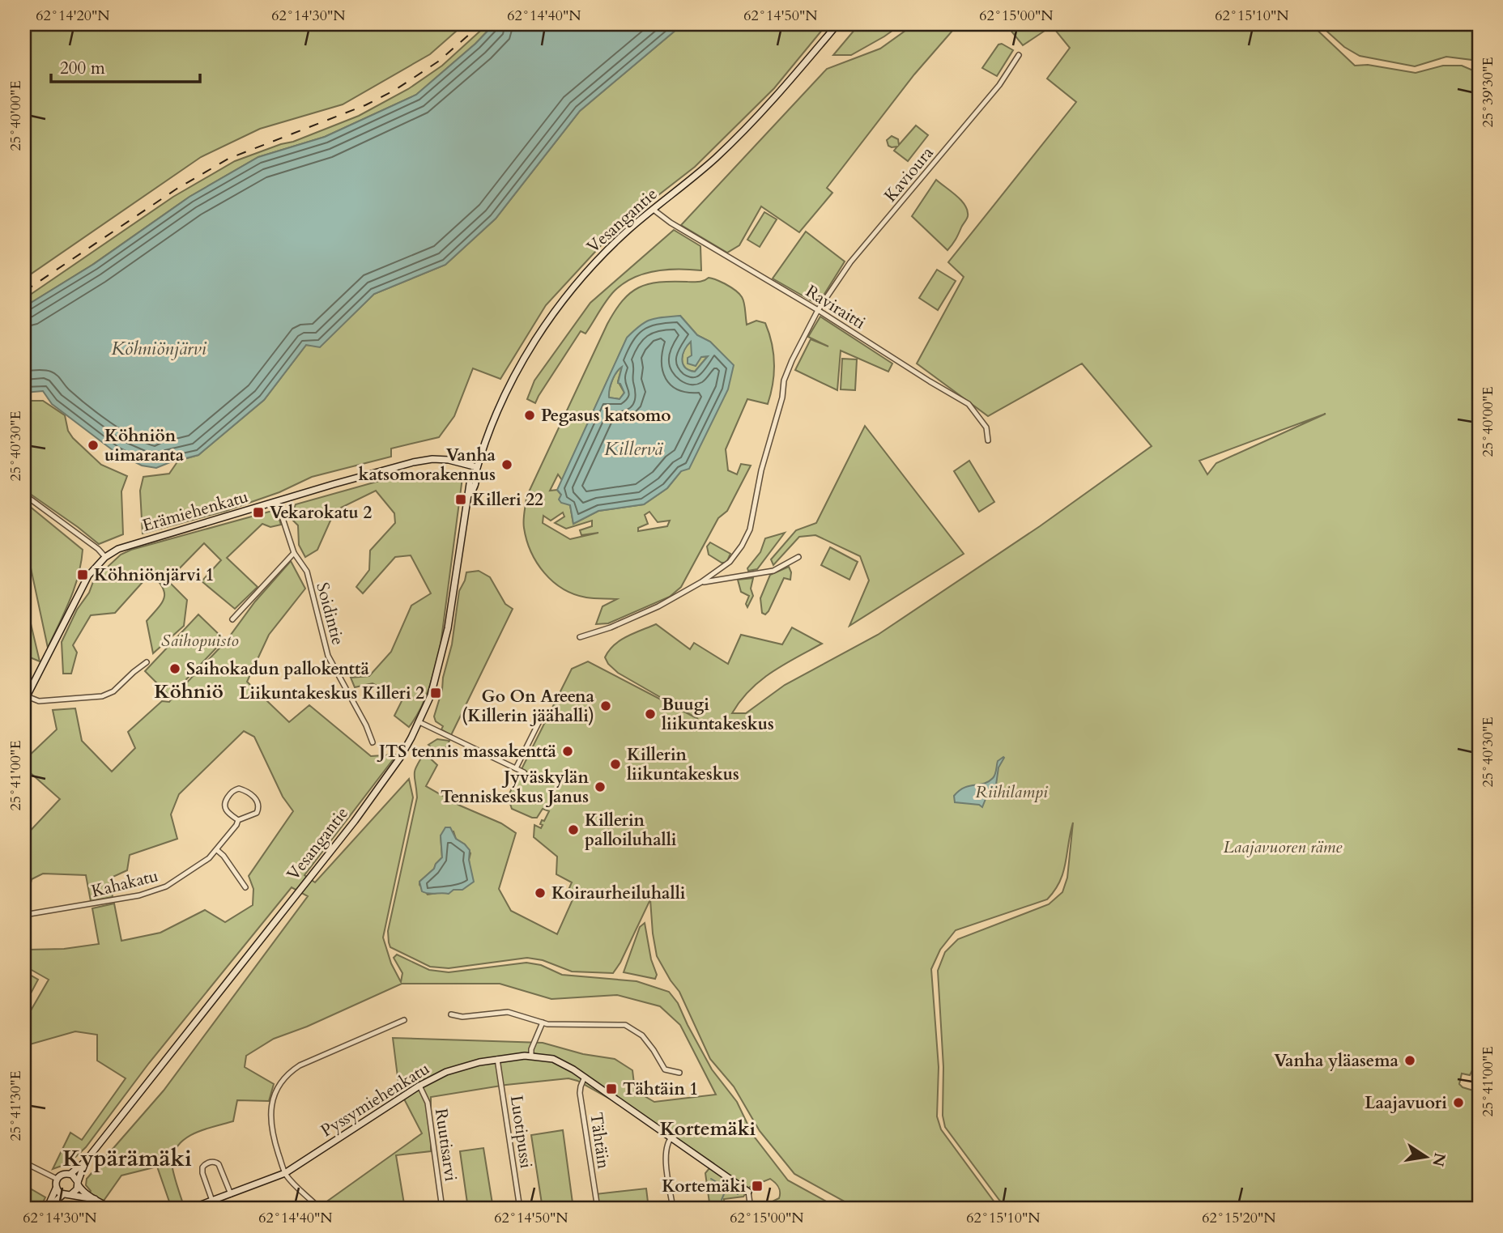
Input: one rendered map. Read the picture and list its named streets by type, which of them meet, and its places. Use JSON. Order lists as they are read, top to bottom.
{
  "streets": {
    "street": [
      "Kavioura",
      "Vesangantie",
      "Raviraitti",
      "Erämiehenkatu",
      "Soidintie",
      "Kahakatu",
      "Pyssymiehenkatu",
      "Luotipussi",
      "Tähtäin",
      "Ruutisarvi"
    ]
  },
  "crossings": [
    ["Kavioura", "Raviraitti"],
    ["Vesangantie", "Raviraitti"],
    ["Vesangantie", "Erämiehenkatu"],
    ["Erämiehenkatu", "Soidintie"],
    ["Pyssymiehenkatu", "Luotipussi"],
    ["Pyssymiehenkatu", "Tähtäin"],
    ["Pyssymiehenkatu", "Ruutisarvi"]
  ],
  "districts": ["Köhniö", "Kortemäki", "Kypärämäki"],
  "water": ["Köhniönjärvi", "Killervä"],
  "parks": ["Saihopuisto", "Riihilampi", "Laajavuoren räme"],
  "places": {
    "other": [
      "Pegasus katsomo",
      "Köhniön uimaranta",
      "Vanha katsomorakennus",
      "Saihokadun pallokenttä",
      "Go On Areena (Killerin jäähalli)",
      "Buugi liikuntakeskus",
      "JTS tennis massakenttä",
      "Killerin liikuntakeskus",
      "Jyväskylän Tenniskeskus Janus",
      "Killerin palloiluhalli",
      "Koiraurheiluhalli",
      "Vanha yläasema",
      "Laajavuori"
    ],
    "transit": [
      "Killeri 22",
      "Vekarokatu 2",
      "Köhniönjärvi 1",
      "Liikuntakeskus Killeri 2",
      "Tähtäin 1",
      "Kortemäki"
    ]
  },
  "scale_bar": "200 m",
  "north": "right",
  "coordinates": [
    "62°14'20\"N",
    "62°14'30\"N",
    "62°14'40\"N",
    "62°14'50\"N",
    "62°15'00\"N",
    "62°15'10\"N",
    "25°39'30\"E",
    "25°40'00\"E",
    "25°40'30\"E",
    "25°41'00\"E",
    "25°41'30\"E",
    "62°15'20\"N"
  ]
}
